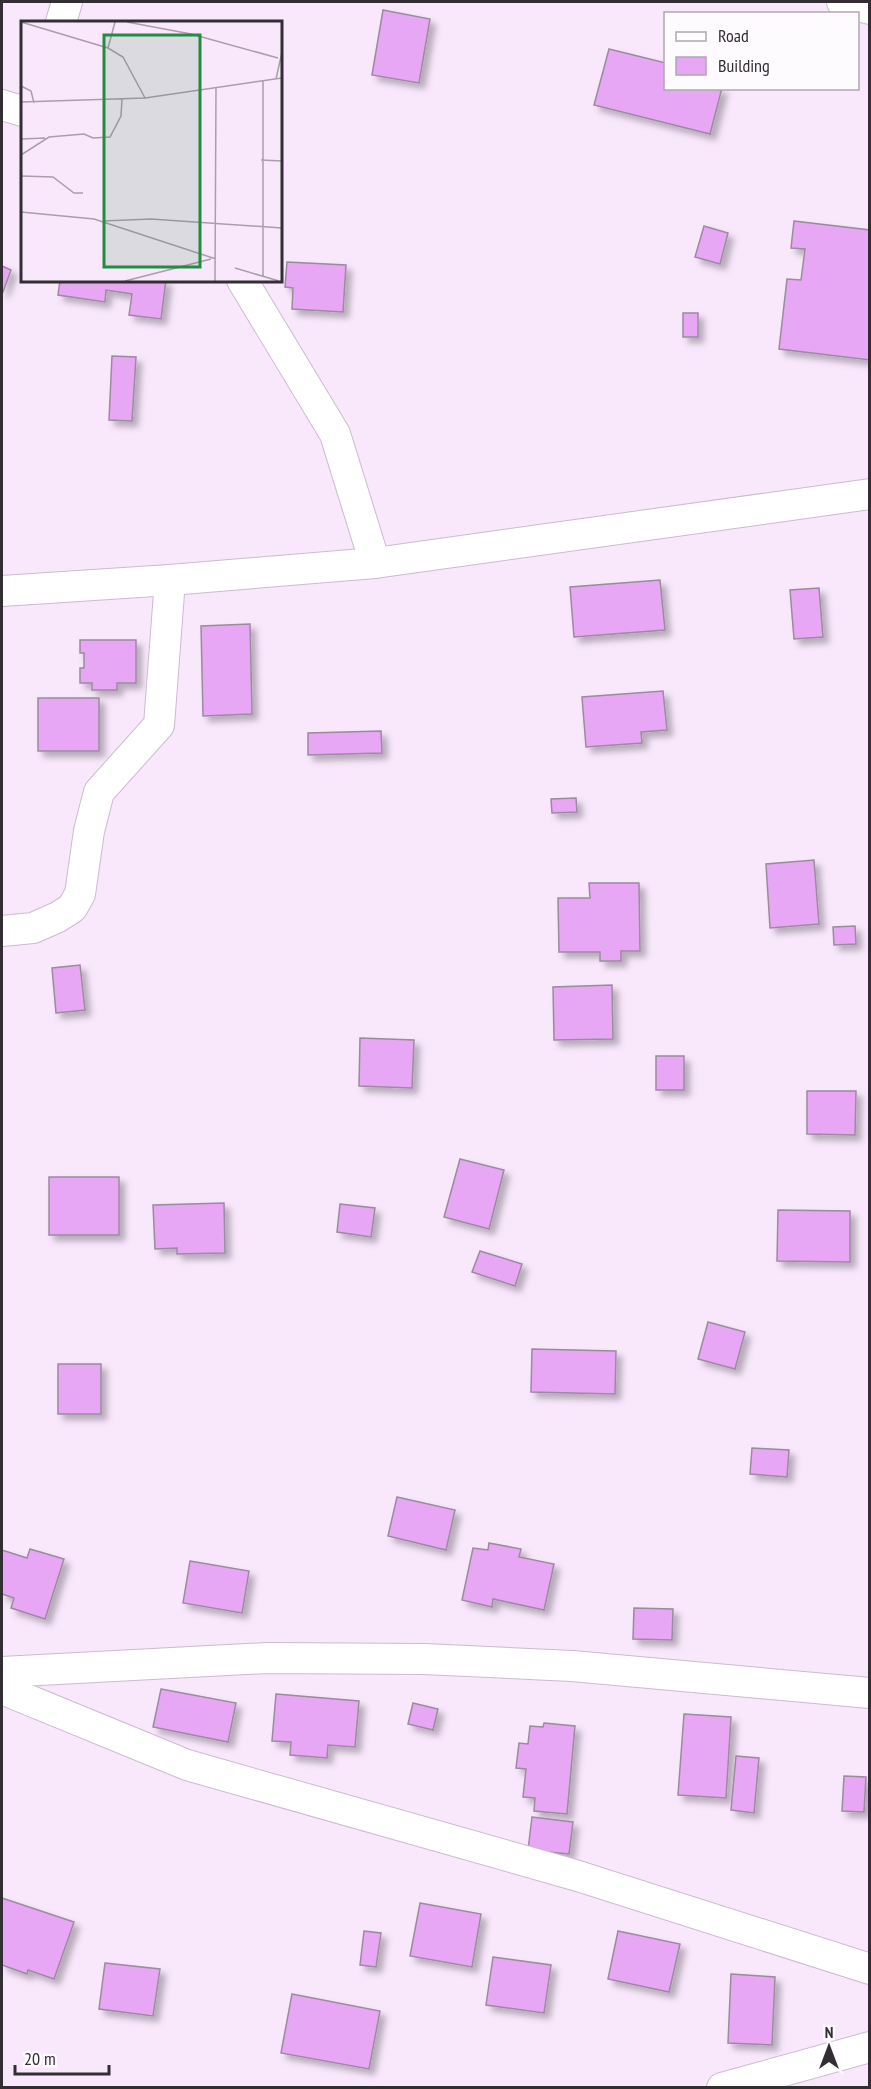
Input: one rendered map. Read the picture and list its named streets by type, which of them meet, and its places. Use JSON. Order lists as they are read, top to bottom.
{
  "legend": ["Road", "Building"],
  "scale_bar": "20 m",
  "north": "top"
}
